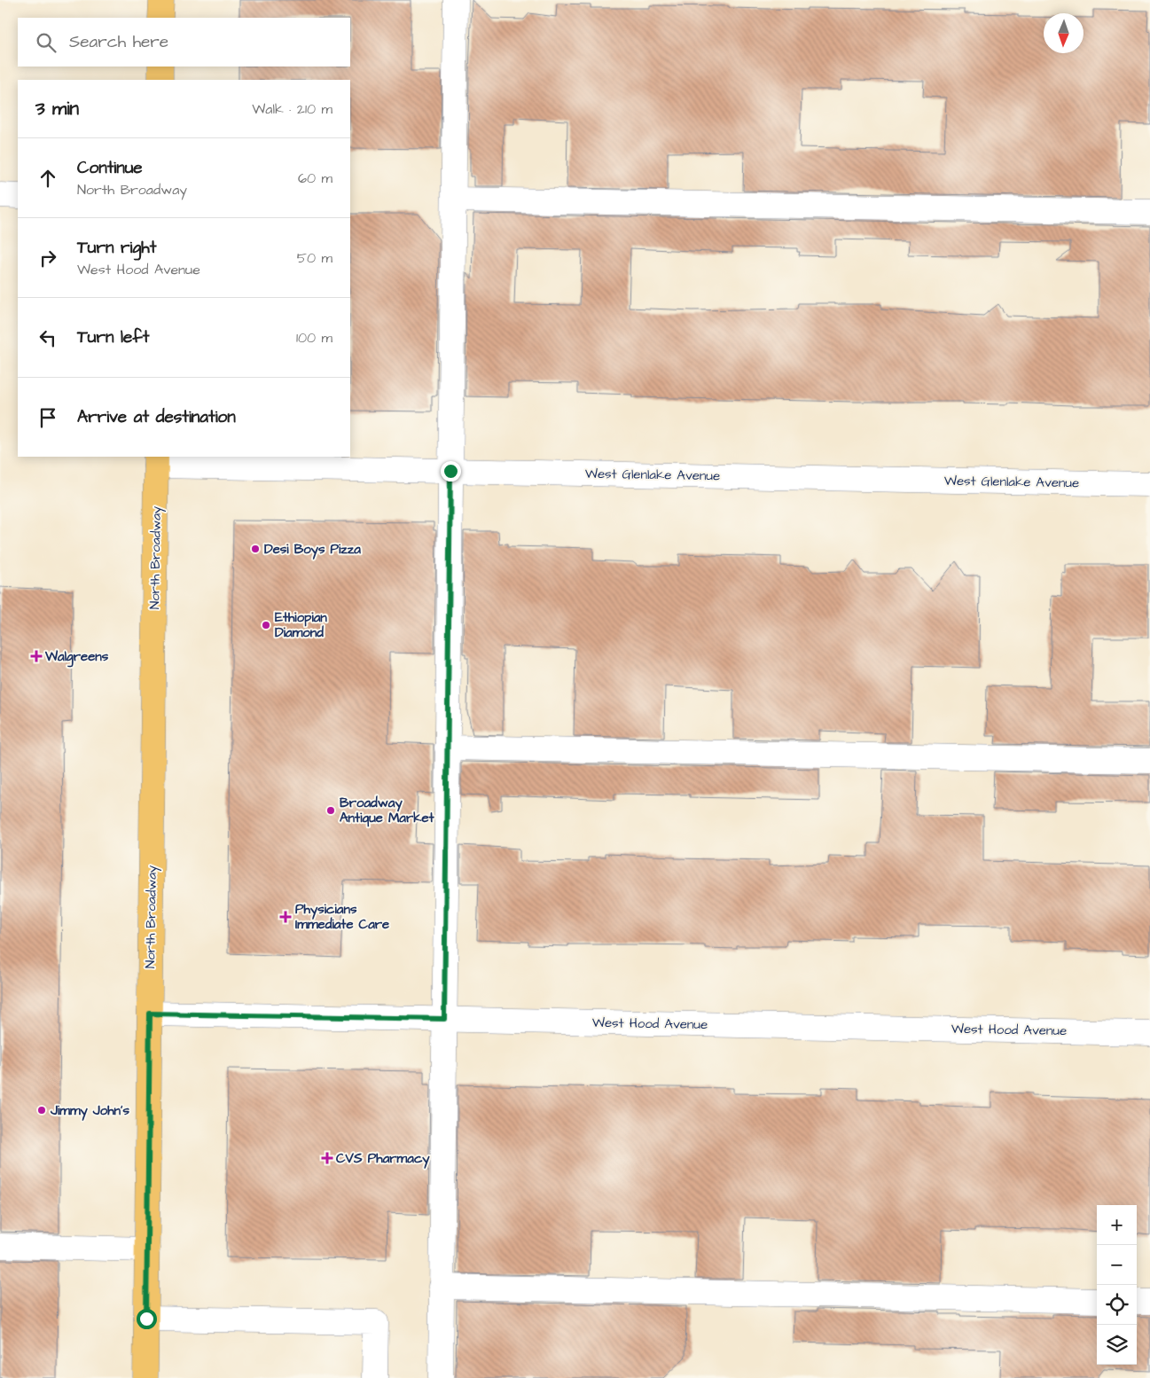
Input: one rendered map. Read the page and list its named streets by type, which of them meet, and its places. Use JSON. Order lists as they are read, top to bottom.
{
  "streets": {
    "main road": ["North Broadway"],
    "street": ["West Glenlake Avenue", "West Hood Avenue"]
  },
  "crossings": [
    ["West Glenlake Avenue", "North Broadway"],
    ["North Broadway", "West Hood Avenue"]
  ],
  "places": {
    "other": [
      "Desi Boys Pizza",
      "Ethiopian Diamond",
      "Broadway Antique Market",
      "Jimmy John's"
    ],
    "health": ["Walgreens", "Physicians Immediate Care", "CVS Pharmacy"]
  },
  "north": "bottom",
  "page": {
    "search": "Search here",
    "heading": ["3 min", "Walk · 210 m"],
    "list": [
      ["Continue", "North Broadway", "60 m"],
      ["Turn right", "West Hood Avenue", "50 m"],
      ["Turn left", "100 m"],
      "Arrive at destination"
    ],
    "map_buttons": ["+", "−"]
  }
}
